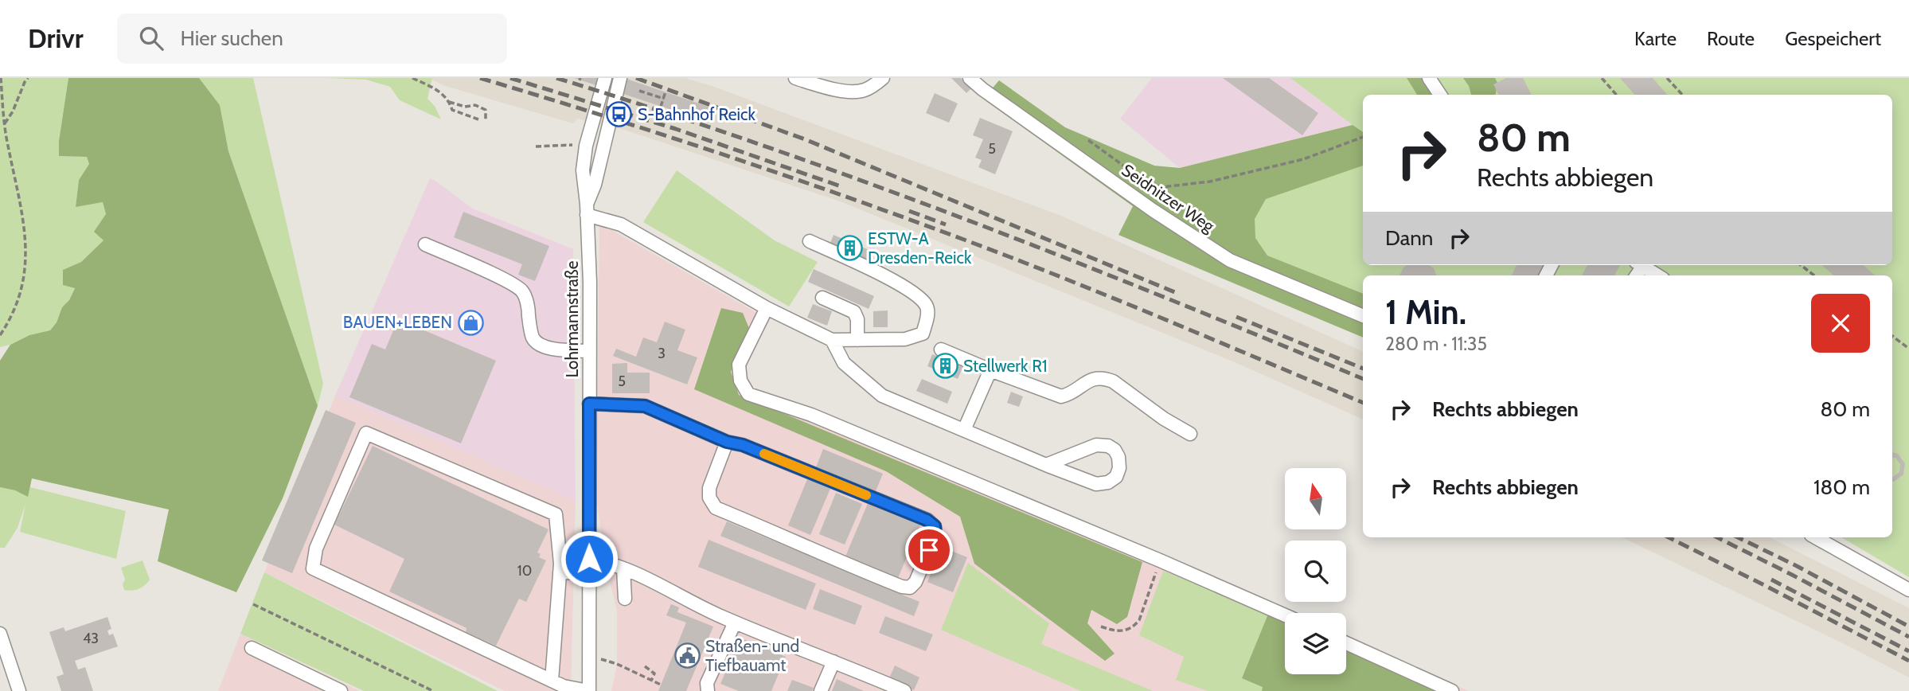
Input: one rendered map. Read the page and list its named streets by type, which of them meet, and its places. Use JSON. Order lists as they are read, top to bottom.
{
  "streets": {
    "street": ["Seidnitzer Weg", "Lohrmannstraße"]
  },
  "places": {
    "bus stop": ["S-Bahnhof Reick"],
    "building": ["ESTW-A Dresden-Reick", "Stellwerk R1"],
    "shop": ["BAUEN+LEBEN"],
    "public building": ["Straßen- und Tiefbauamt"]
  },
  "house_numbers": [
    "5",
    "3",
    "5",
    "10",
    "43"
  ],
  "north": "top",
  "page": {
    "header": "Drivr",
    "search": "Hier suchen",
    "nav": ["Karte", "Route", "Gespeichert"],
    "turn": ["80 m", "Rechts abbiegen"],
    "then": "Dann",
    "heading": ["1 Min.", "280 m · 11:35"],
    "list": [
      {
        "name": "Rechts abbiegen",
        "value": "80 m"
      },
      {
        "name": "Rechts abbiegen",
        "value": "180 m"
      }
    ]
  }
}
